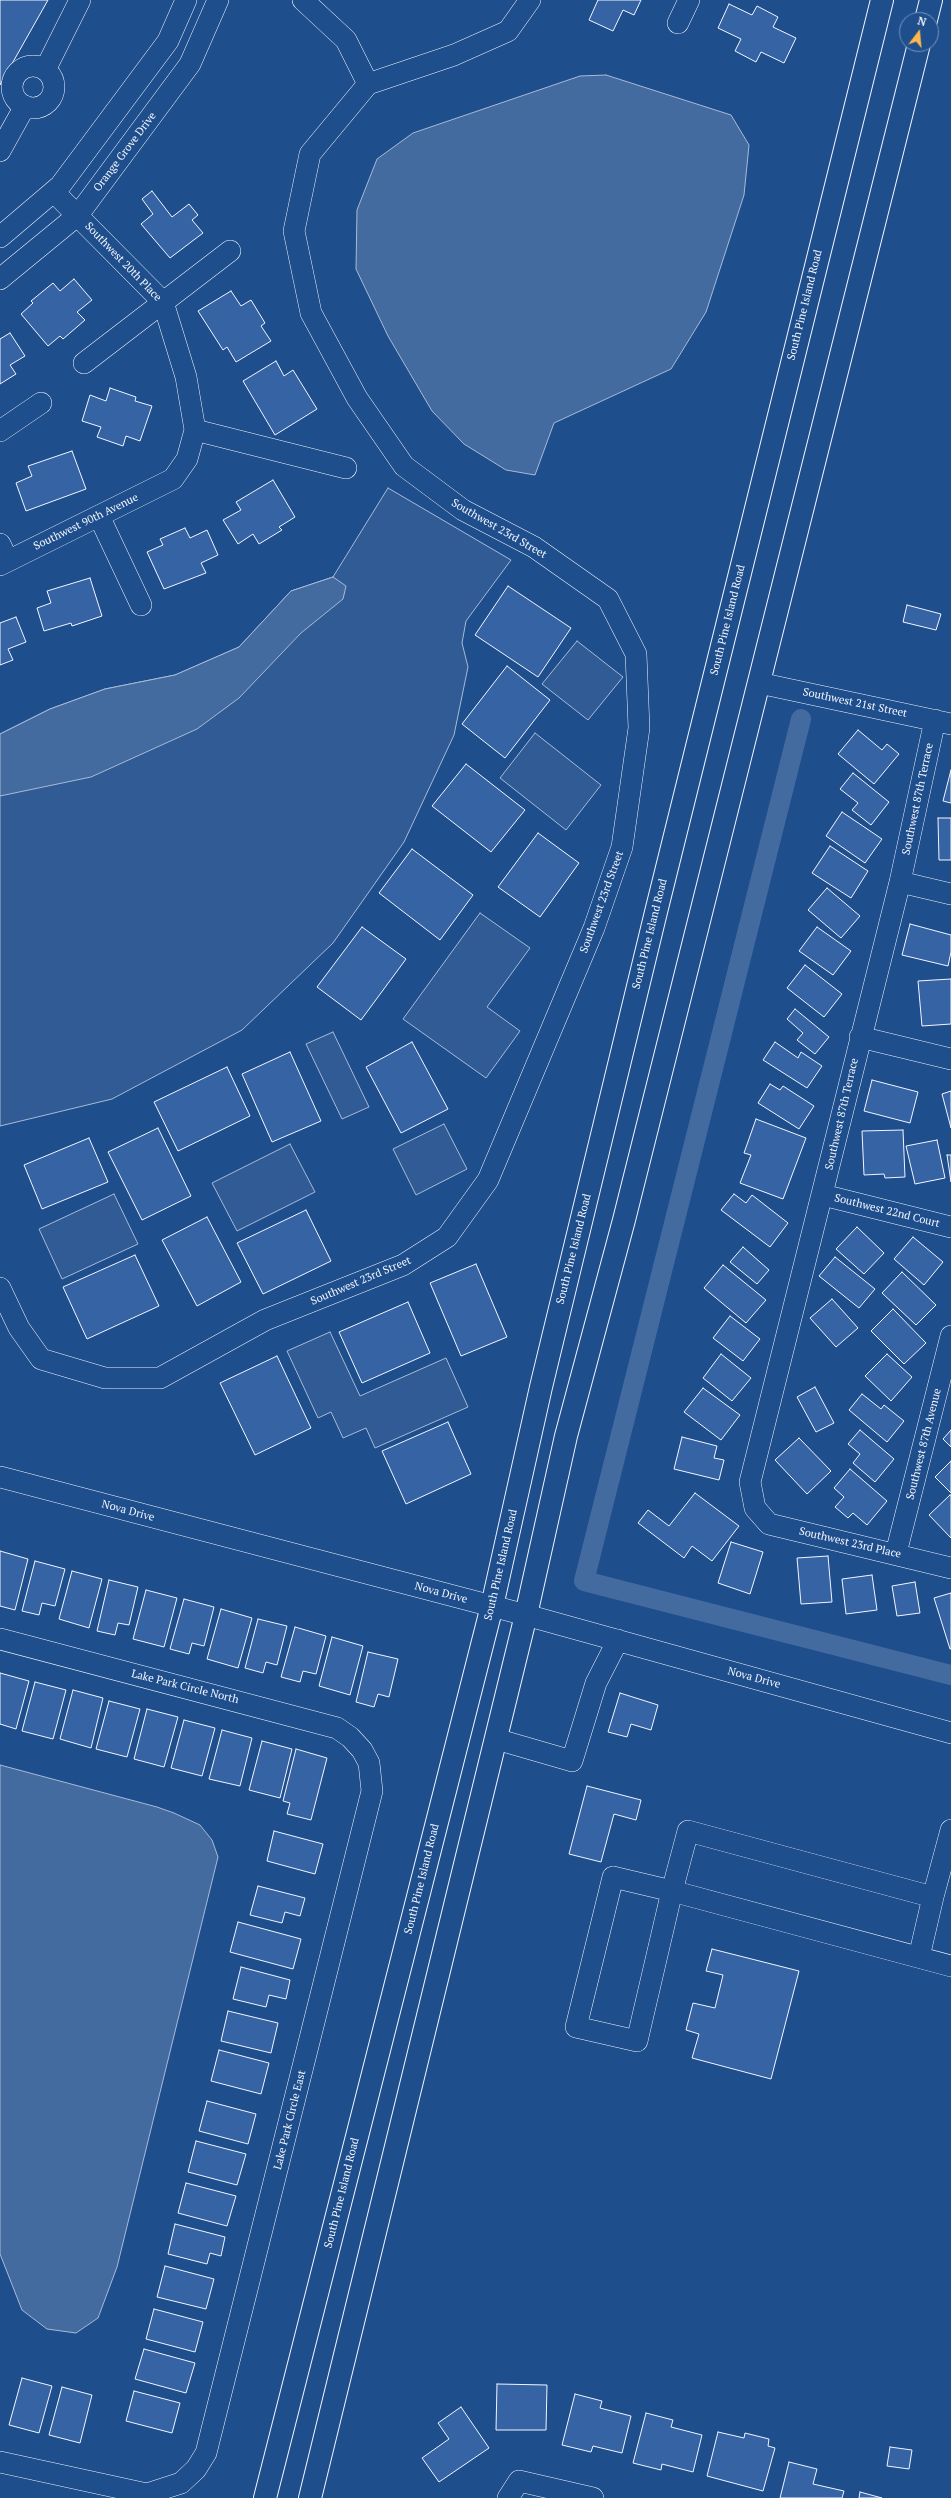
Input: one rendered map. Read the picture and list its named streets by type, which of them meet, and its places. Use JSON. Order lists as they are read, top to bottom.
{
  "streets": {
    "main road": ["South Pine Island Road"],
    "street": [
      "Orange Grove Drive",
      "Southwest 20th Place",
      "Southwest 90th Avenue",
      "Southwest 23rd Street",
      "Southwest 21st Street",
      "Southwest 87th Terrace",
      "Southwest 22nd Court",
      "Southwest 87th Avenue",
      "Nova Drive",
      "Southwest 23rd Place",
      "Lake Park Circle North",
      "Lake Park Circle East"
    ]
  },
  "crossings": [
    ["Orange Grove Drive", "Southwest 20th Place"],
    ["Southwest 20th Place", "Southwest 90th Avenue"],
    ["South Pine Island Road", "Nova Drive"],
    ["Southwest 21st Street", "Southwest 87th Terrace"],
    ["Southwest 87th Terrace", "Southwest 22nd Court"],
    ["Southwest 87th Terrace", "Southwest 23rd Place"],
    ["Southwest 87th Avenue", "Southwest 23rd Place"],
    ["Lake Park Circle North", "Lake Park Circle East"]
  ],
  "north": "top"
}
